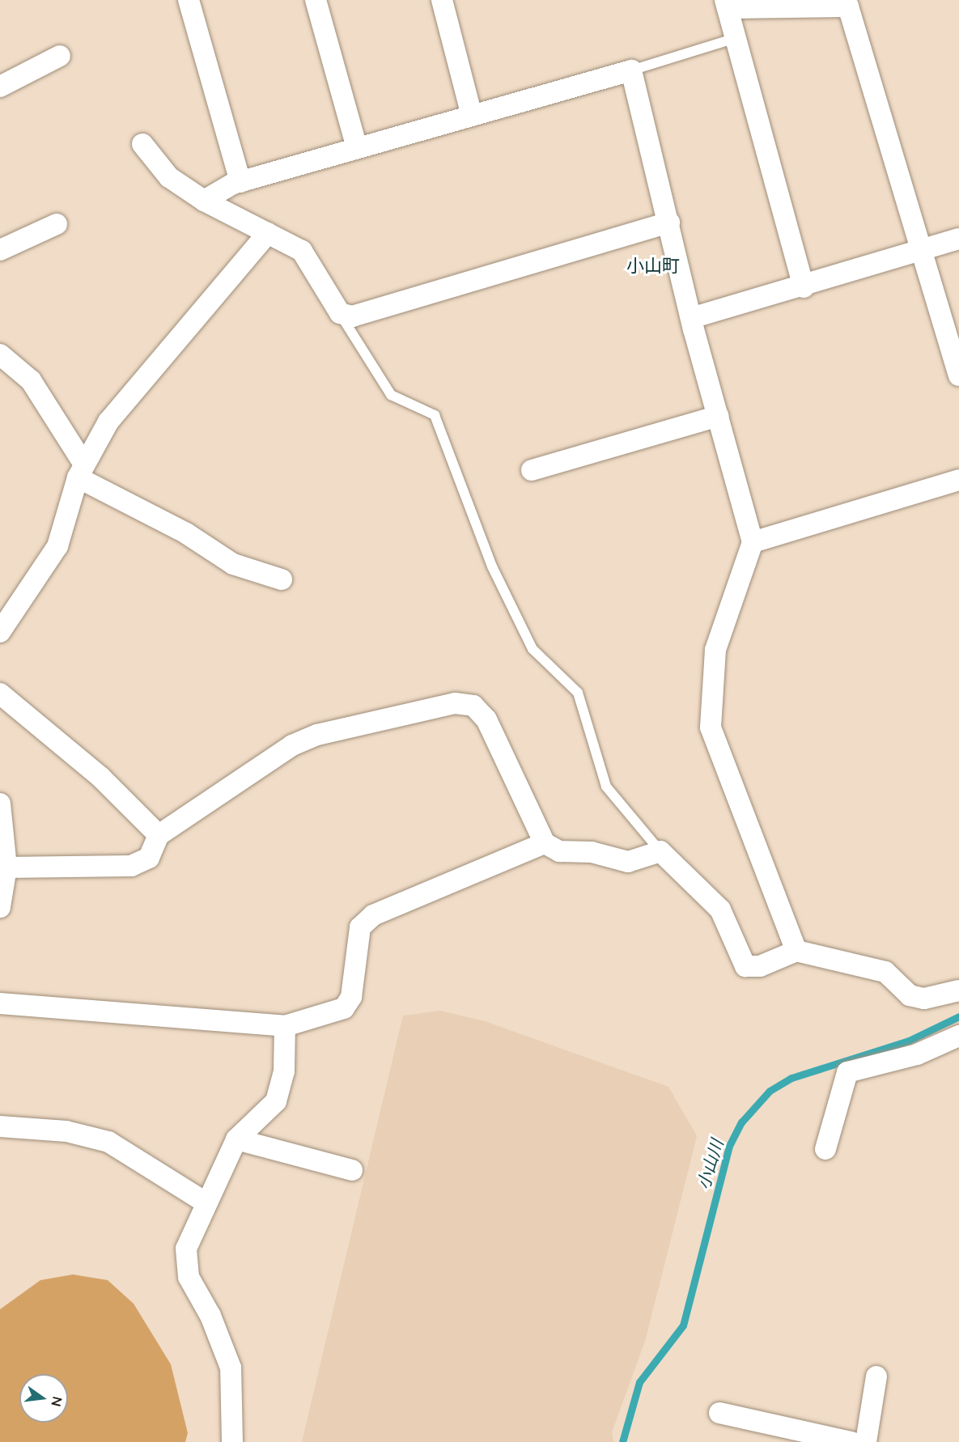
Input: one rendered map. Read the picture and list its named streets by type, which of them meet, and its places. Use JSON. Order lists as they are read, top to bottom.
{
  "districts": ["小山町"],
  "water": ["小山川"],
  "north": "right"
}
